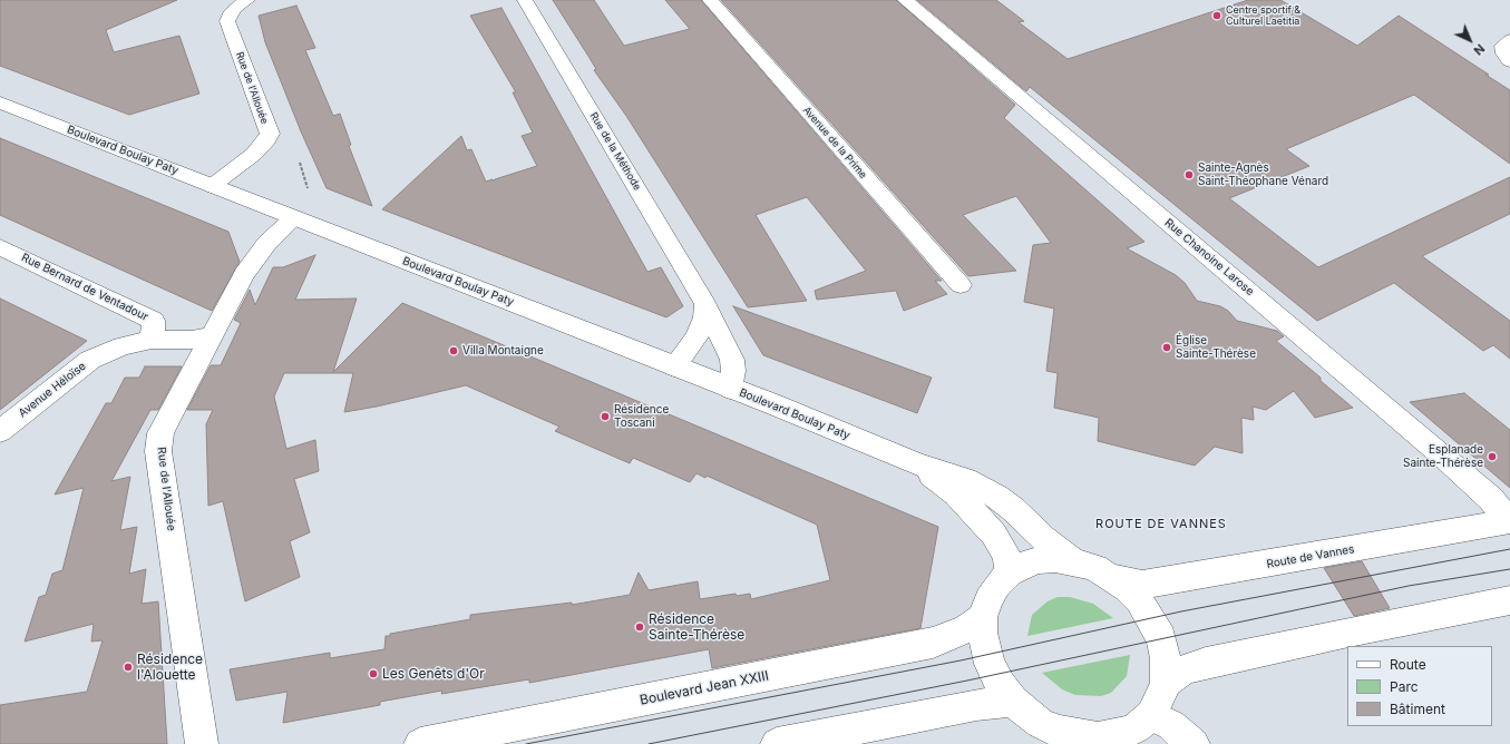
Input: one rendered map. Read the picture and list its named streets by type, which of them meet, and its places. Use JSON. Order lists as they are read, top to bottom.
{
  "streets": {
    "street": [
      "Rue de l'Allouée",
      "Avenue de la Prime",
      "Boulevard Boulay Paty",
      "Rue de la Méthode",
      "Rue Chanoine Larose",
      "Rue Bernard de Ventadour",
      "Avenue Héloïse",
      "Route de Vannes",
      "Boulevard Jean XXIII"
    ]
  },
  "crossings": [
    ["Rue de l'Allouée", "Boulevard Boulay Paty"],
    ["Rue de l'Allouée", "Avenue Héloïse"],
    ["Boulevard Boulay Paty", "Rue de la Méthode"],
    ["Rue Chanoine Larose", "Route de Vannes"],
    ["Rue Bernard de Ventadour", "Avenue Héloïse"]
  ],
  "districts": ["ROUTE DE VANNES"],
  "places": [
    "Centre sportif & Culturel Laetitia",
    "Sainte-Agnès Saint-Théophane Vénard",
    "Église Sainte-Thérèse",
    "Villa Montaigne",
    "Résidence Toscani",
    "Esplanade Sainte-Thérèse",
    "Résidence Sainte-Thérèse",
    "Résidence l'Alouette",
    "Les Genêts d'Or"
  ],
  "legend": ["Route", "Parc", "Bâtiment"],
  "north": "bottom right"
}
